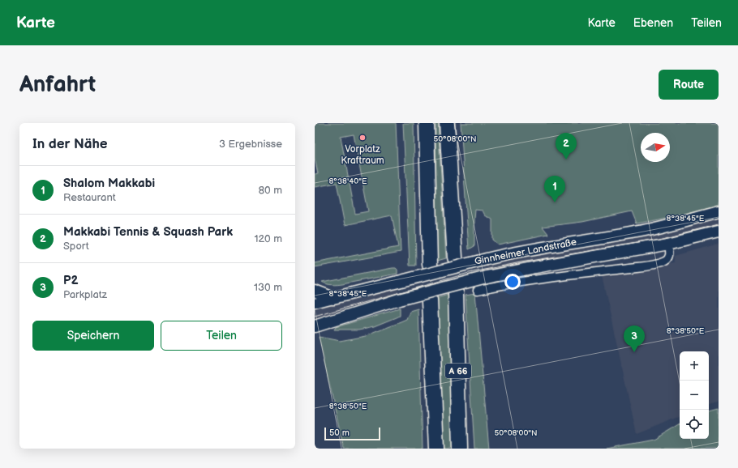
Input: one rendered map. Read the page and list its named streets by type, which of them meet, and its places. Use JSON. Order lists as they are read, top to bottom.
{
  "streets": {
    "highway": ["A 66"],
    "main road": ["Ginnheimer Landstraße"]
  },
  "places": ["Vorplatz Kraftraum"],
  "scale_bar": "50 m",
  "north": "right",
  "page": {
    "header": "Karte",
    "nav": ["Karte", "Ebenen", "Teilen"],
    "buttons": [
      "Route",
      ["Speichern", "Teilen"]
    ],
    "title": "Anfahrt",
    "heading": ["In der Nähe", "3 Ergebnisse"],
    "pins": ["2", "1", "3"],
    "list": [
      {
        "mark": "1",
        "name": "Shalom Makkabi",
        "note": "Restaurant",
        "value": "80 m"
      },
      {
        "mark": "2",
        "name": "Makkabi Tennis & Squash Park",
        "note": "Sport",
        "value": "120 m"
      },
      {
        "mark": "3",
        "name": "P2",
        "note": "Parkplatz",
        "value": "130 m"
      }
    ],
    "map_buttons": ["+", "−"],
    "scale": "50 m"
  },
  "coordinates": [
    "50°08'00\"N",
    "8°38'40\"E",
    "8°38'45\"E",
    "8°38'50\"E"
  ]
}
